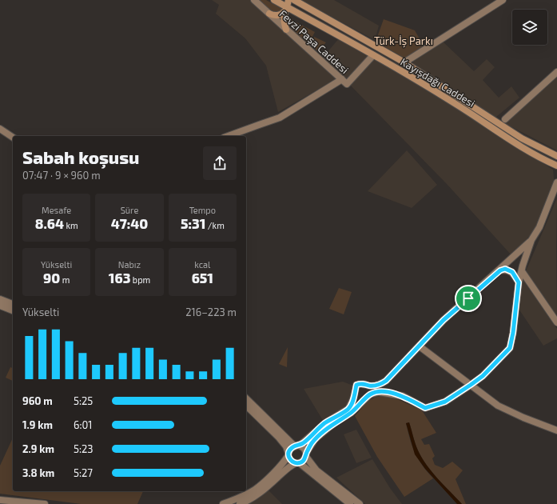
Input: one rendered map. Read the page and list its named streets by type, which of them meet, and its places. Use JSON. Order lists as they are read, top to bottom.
{
  "streets": {
    "main road": ["Fevzi Paşa Caddesi", "Kayışdağı Caddesi"]
  },
  "parks": ["Türk-İş Parkı"],
  "page": {
    "heading": ["Sabah koşusu", "07:47 · 9 × 960 m"],
    "stats": [
      ["Mesafe", "8.64 km"],
      ["Süre", "47:40"],
      ["Tempo", "5:31 /km"],
      ["Yükselti", "90 m"],
      ["Nabız", "163 bpm"],
      ["kcal", "651"]
    ],
    "chart": ["Yükselti", "216–223 m"],
    "list": [
      {
        "name": "960 m",
        "note": "5:25"
      },
      {
        "name": "1.9 km",
        "note": "6:01"
      },
      {
        "name": "2.9 km",
        "note": "5:23"
      },
      {
        "name": "3.8 km",
        "note": "5:27"
      }
    ]
  }
}
